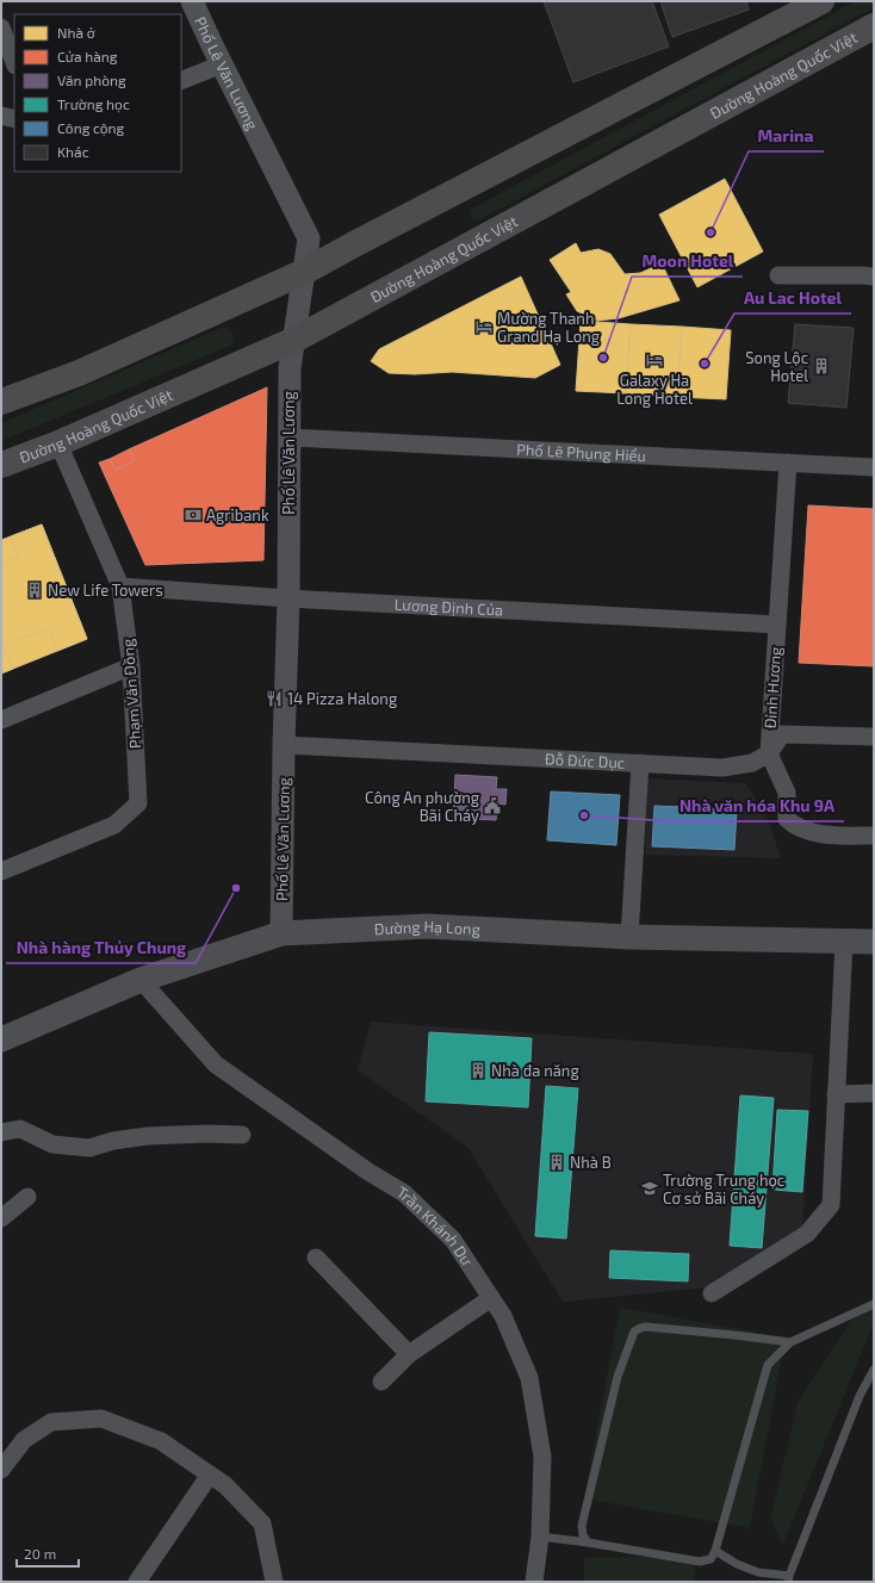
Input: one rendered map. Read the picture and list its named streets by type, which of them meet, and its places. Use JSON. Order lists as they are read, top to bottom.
{
  "streets": {
    "main road": ["Đường Hoàng Quốc Việt", "Đường Hạ Long"],
    "street": [
      "Phố Lê Văn Lương",
      "Phố Lê Phụng Hiểu",
      "Lương Định Của",
      "Đỉnh Hương",
      "Phạm Văn Đồng",
      "Đỗ Đức Dục",
      "Trần Khánh Dư"
    ]
  },
  "crossings": [
    ["Phố Lê Văn Lương", "Đường Hoàng Quốc Việt"],
    ["Phố Lê Văn Lương", "Phố Lê Phụng Hiểu"],
    ["Phố Lê Văn Lương", "Lương Định Của"],
    ["Phố Lê Văn Lương", "Đỗ Đức Dục"],
    ["Phố Lê Văn Lương", "Đường Hạ Long"],
    ["Đường Hoàng Quốc Việt", "Phạm Văn Đồng"],
    ["Phố Lê Phụng Hiểu", "Đỉnh Hương"],
    ["Lương Định Của", "Đỉnh Hương"],
    ["Lương Định Của", "Phạm Văn Đồng"],
    ["Đỉnh Hương", "Đỗ Đức Dục"],
    ["Đường Hạ Long", "Trần Khánh Dư"]
  ],
  "places": {
    "other": [
      "Marina",
      "Moon Hotel",
      "Au Lac Hotel",
      "Nhà văn hóa Khu 9A",
      "Nhà hàng Thủy Chung"
    ],
    "hotel": ["Mường Thanh Grand Hạ Long", "Galaxy Ha Long Hotel"],
    "building": [
      "Song Lộc Hotel",
      "New Life Towers",
      "Nhà đa năng",
      "Nhà B"
    ],
    "bank": ["Agribank"],
    "restaurant": ["14 Pizza Halong"],
    "public building": ["Công An phường Bãi Cháy"],
    "school or university": ["Trường Trung học Cơ sở Bãi Cháy"]
  },
  "legend": [
    "Nhà ở",
    "Cửa hàng",
    "Văn phòng",
    "Trường học",
    "Công cộng",
    "Khác"
  ],
  "scale_bar": "20 m"
}
